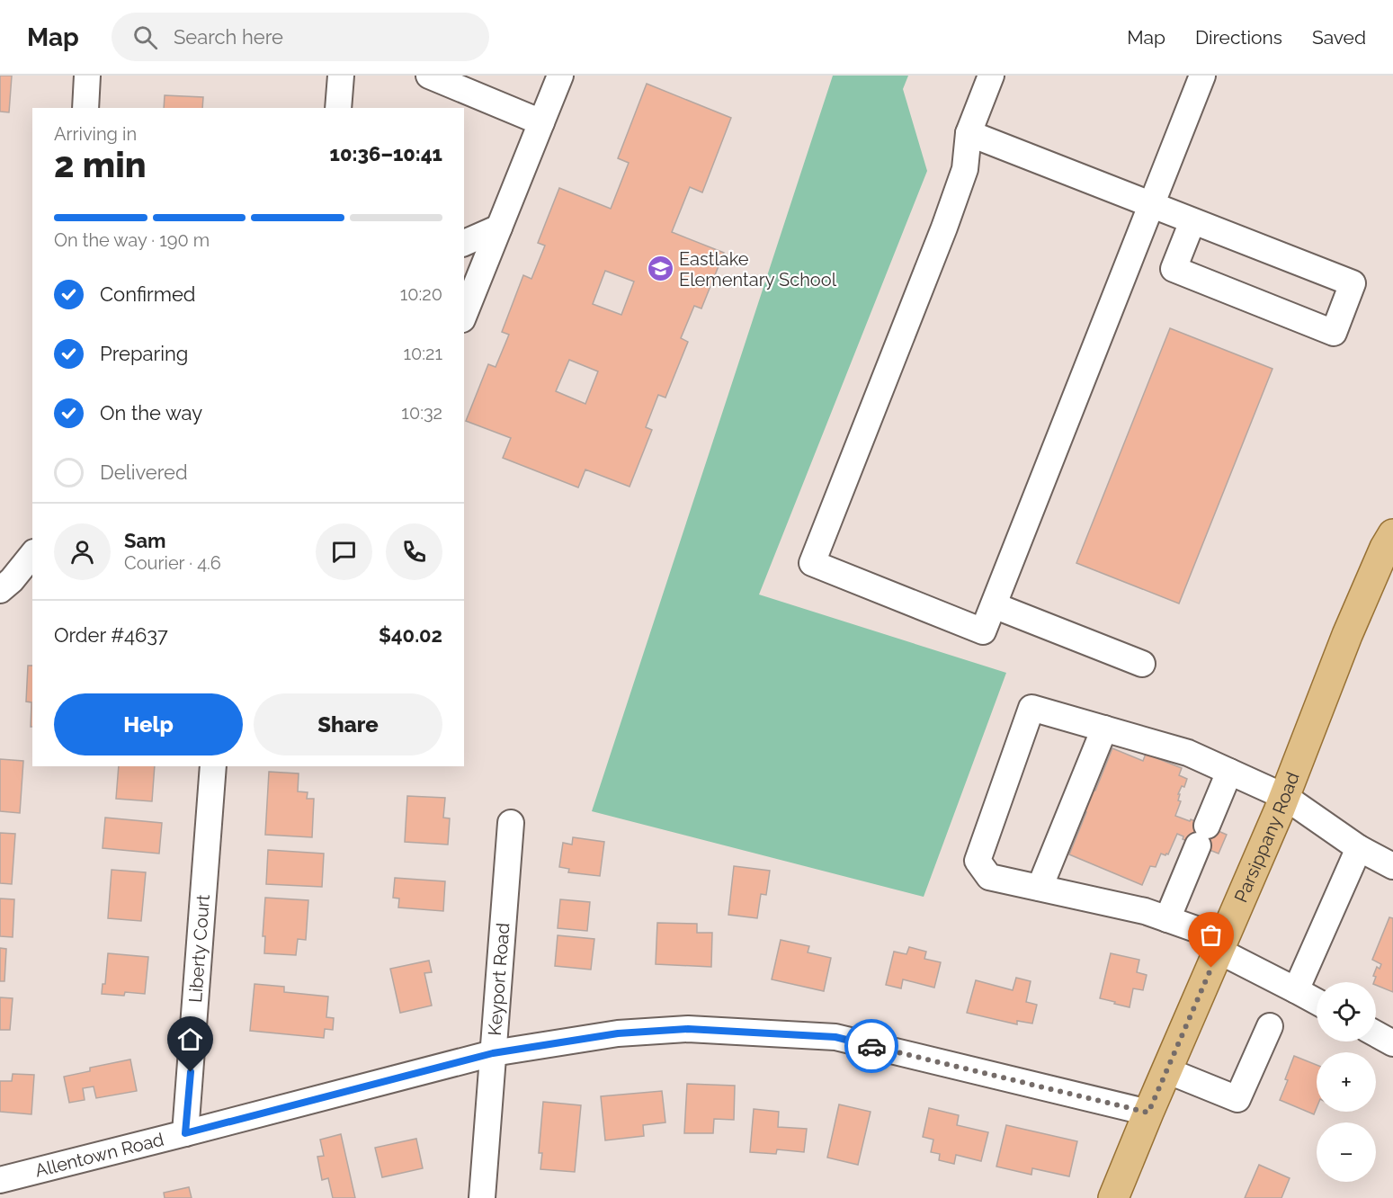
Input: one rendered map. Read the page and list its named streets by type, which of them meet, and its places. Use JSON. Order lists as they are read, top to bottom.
{
  "streets": {
    "main road": ["Parsippany Road"],
    "street": ["Liberty Court", "Keyport Road", "Allentown Road"]
  },
  "crossings": [
    ["Parsippany Road", "Allentown Road"],
    ["Liberty Court", "Allentown Road"],
    ["Keyport Road", "Allentown Road"]
  ],
  "places": {
    "school or university": ["Eastlake Elementary School"]
  },
  "page": {
    "header": "Map",
    "search": "Search here",
    "nav": ["Map", "Directions", "Saved"],
    "heading": ["2 min", "Arriving in", "10:36–10:41"],
    "panel": [
      "Sam",
      "Courier · 4.6",
      "Order #4637",
      "$40.02"
    ],
    "bar": "On the way · 190 m",
    "list": [
      ["Confirmed", "10:20"],
      ["Preparing", "10:21"],
      ["On the way", "10:32"],
      "Delivered"
    ],
    "buttons": ["Help", "Share"],
    "map_buttons": ["+", "−"]
  }
}
